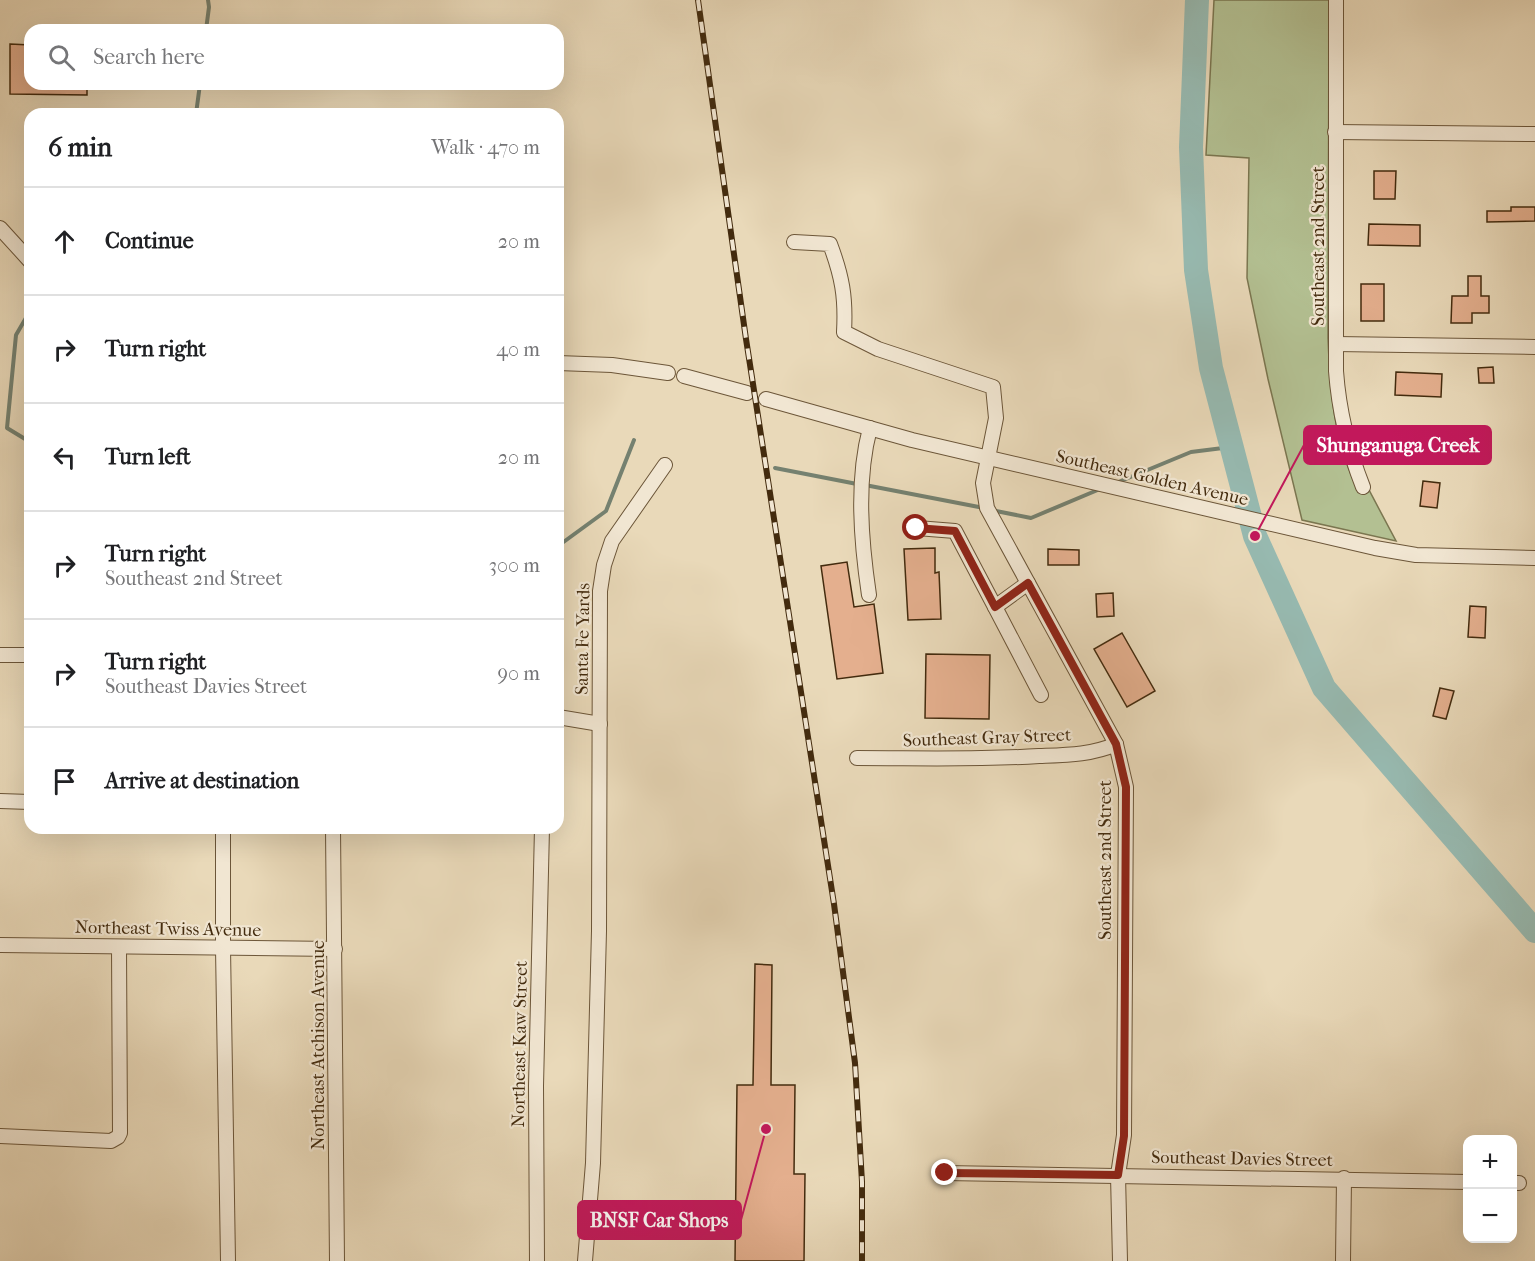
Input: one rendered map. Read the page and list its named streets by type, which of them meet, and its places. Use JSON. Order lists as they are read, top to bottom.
{
  "streets": {
    "street": [
      "Southeast 2nd Street",
      "Southeast Golden Avenue",
      "Santa Fe Yards",
      "Southeast Gray Street",
      "Northeast Twiss Avenue",
      "Northeast Kaw Street",
      "Northeast Atchison Avenue",
      "Southeast Davies Street"
    ]
  },
  "crossings": [
    ["Southeast 2nd Street", "Southeast Golden Avenue"],
    ["Southeast 2nd Street", "Southeast Gray Street"],
    ["Southeast 2nd Street", "Southeast Davies Street"],
    ["Northeast Twiss Avenue", "Northeast Atchison Avenue"]
  ],
  "places": ["Shunganuga Creek", "BNSF Car Shops"],
  "page": {
    "search": "Search here",
    "heading": ["6 min", "Walk · 470 m"],
    "list": [
      ["Continue", "20 m"],
      ["Turn right", "40 m"],
      ["Turn left", "20 m"],
      ["Turn right", "Southeast 2nd Street", "300 m"],
      ["Turn right", "Southeast Davies Street", "90 m"],
      "Arrive at destination"
    ],
    "map_buttons": ["+", "−"]
  }
}
